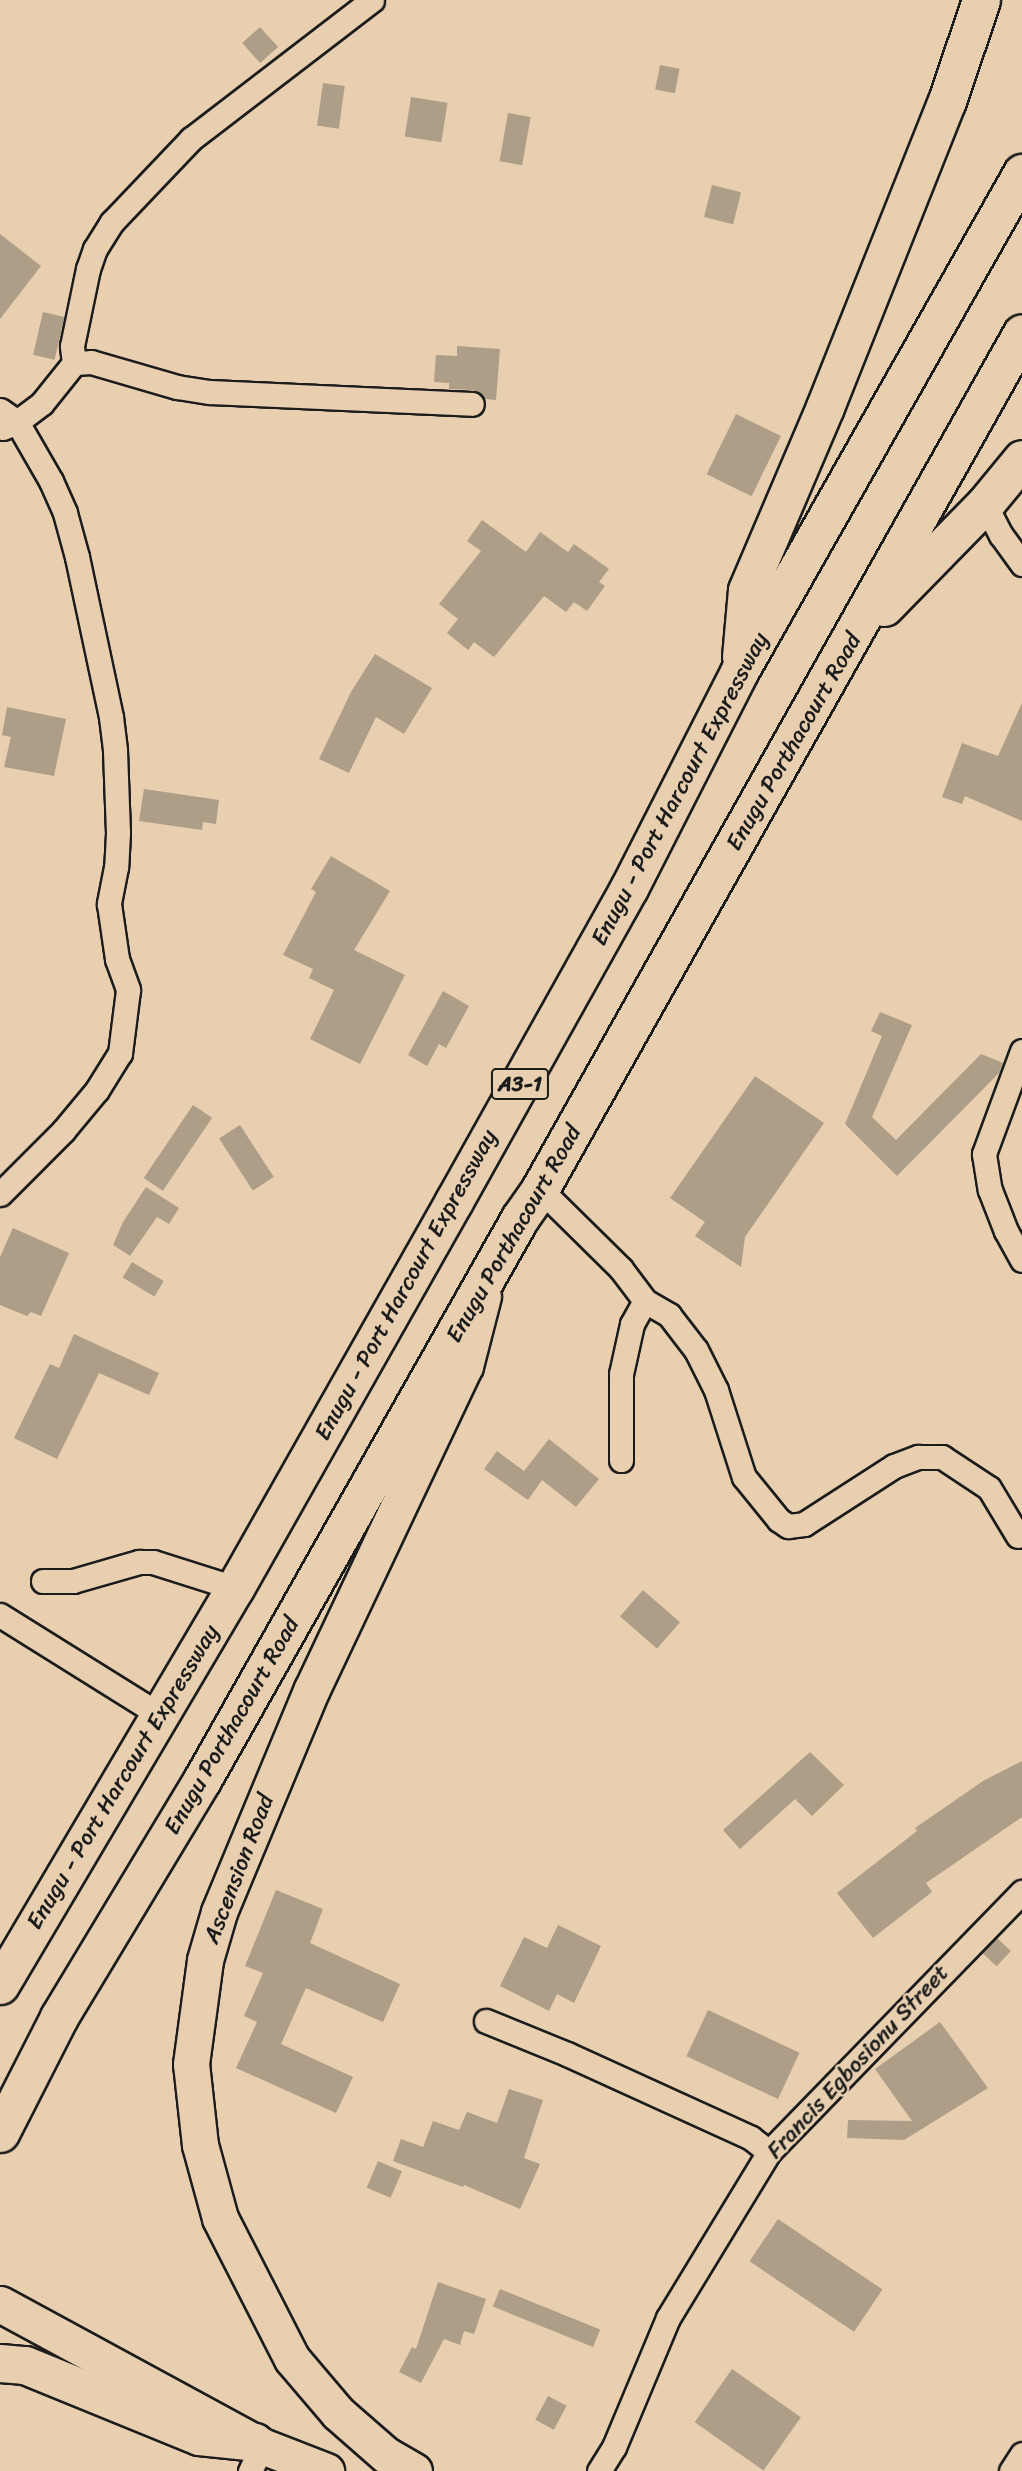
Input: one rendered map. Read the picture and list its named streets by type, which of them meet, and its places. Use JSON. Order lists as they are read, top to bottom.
{
  "streets": {
    "highway": ["Enugu Porthacourt Road", "Enugu - Port Harcourt Expressway", "A3-1"],
    "main road": ["Ascension Road"],
    "street": ["Francis Egbosionu Street"]
  },
  "crossings": [
    ["Enugu Porthacourt Road", "Ascension Road"]
  ]
}
